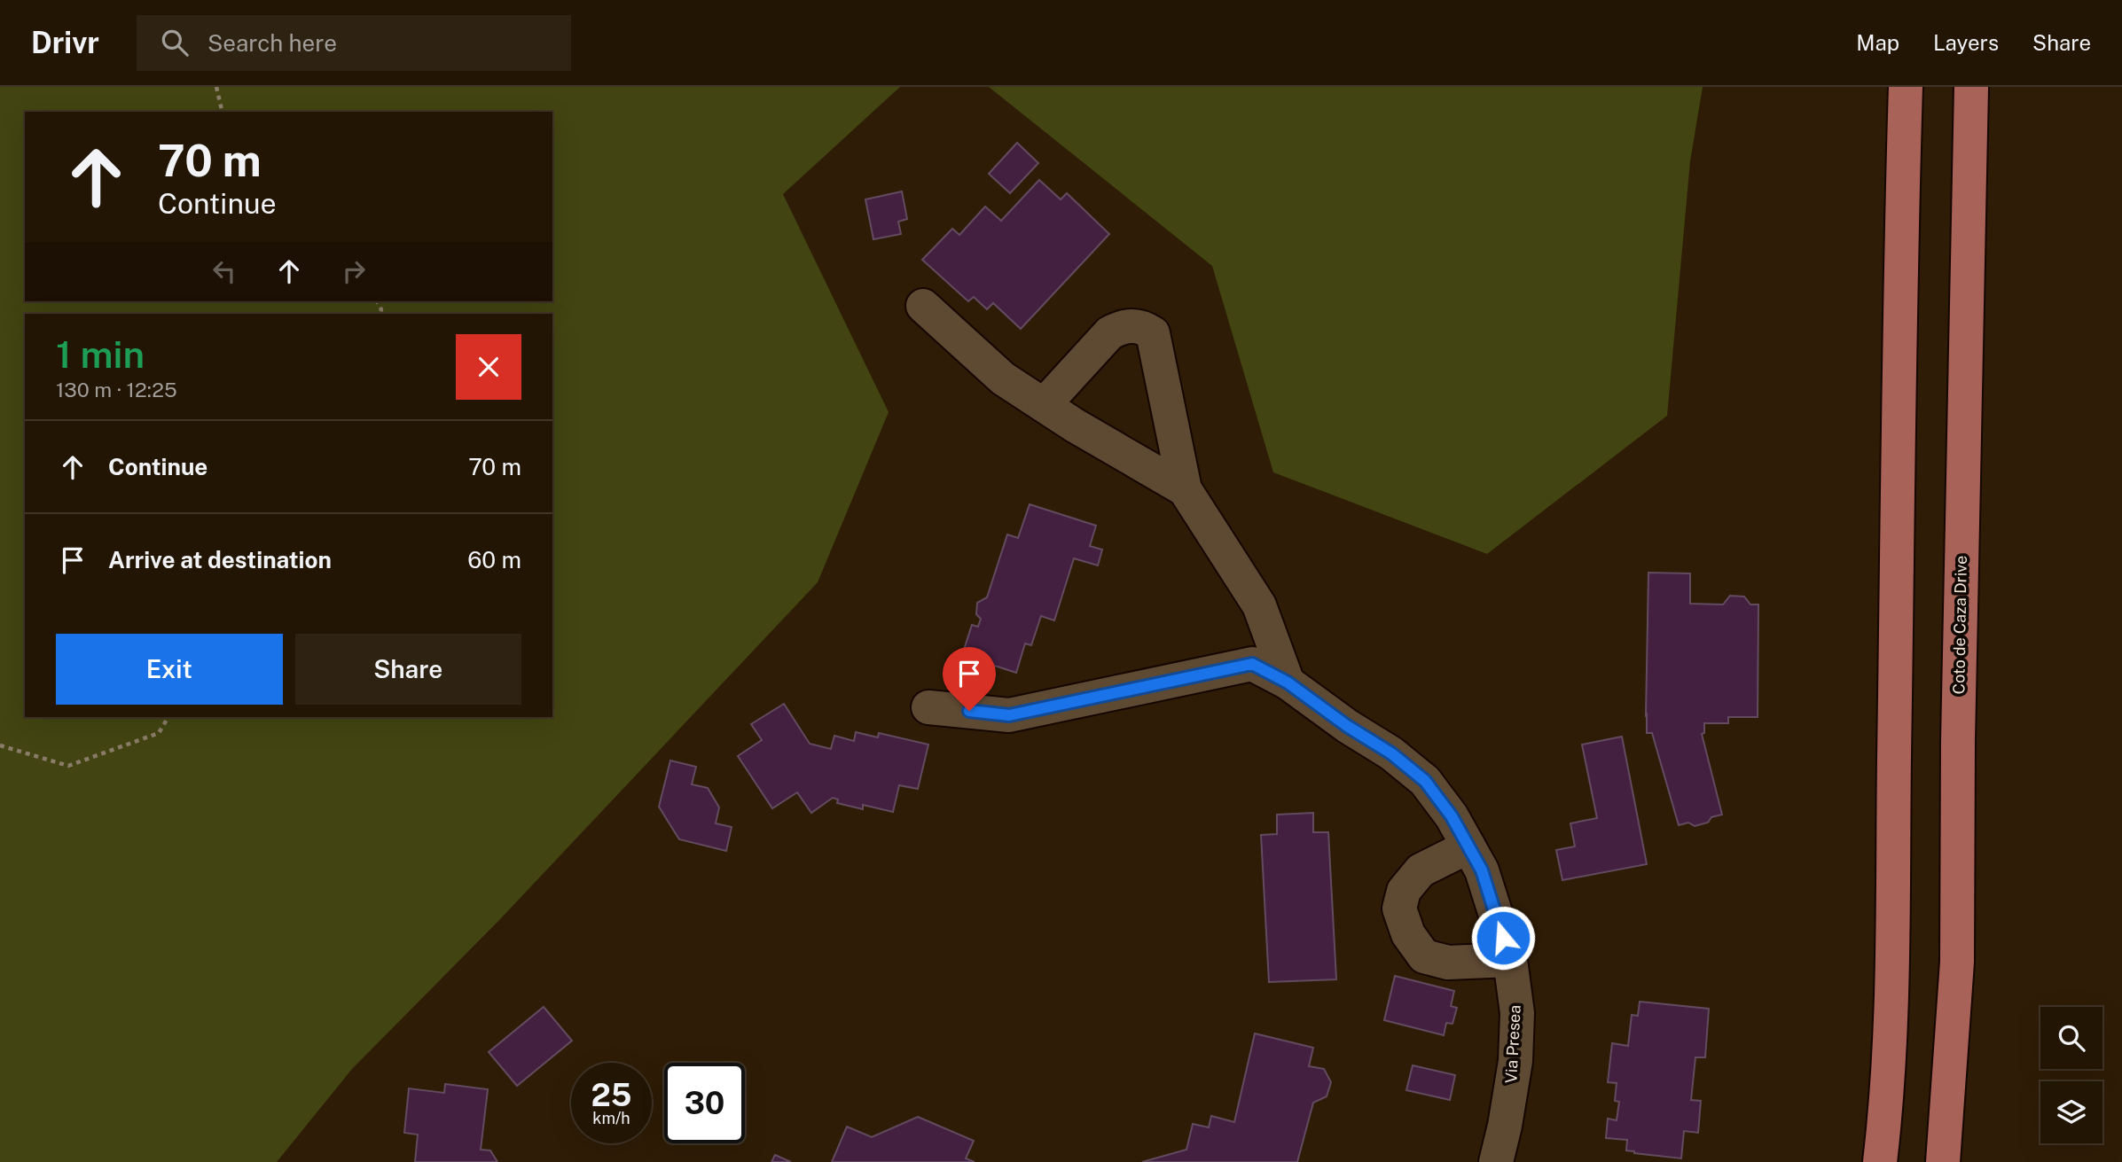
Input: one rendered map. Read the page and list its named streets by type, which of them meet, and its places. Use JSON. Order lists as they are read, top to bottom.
{
  "streets": {
    "main road": ["Coto de Caza Drive"],
    "street": ["Via Presea"]
  },
  "page": {
    "header": "Drivr",
    "search": "Search here",
    "nav": ["Map", "Layers", "Share"],
    "turn": ["70 m", "Continue"],
    "heading": ["1 min", "130 m · 12:25"],
    "list": [
      {
        "name": "Continue",
        "value": "70 m"
      },
      {
        "name": "Arrive at destination",
        "value": "60 m"
      }
    ],
    "buttons": ["Exit", "Share"],
    "speed": "25 km/h",
    "limit": "30"
  }
}
